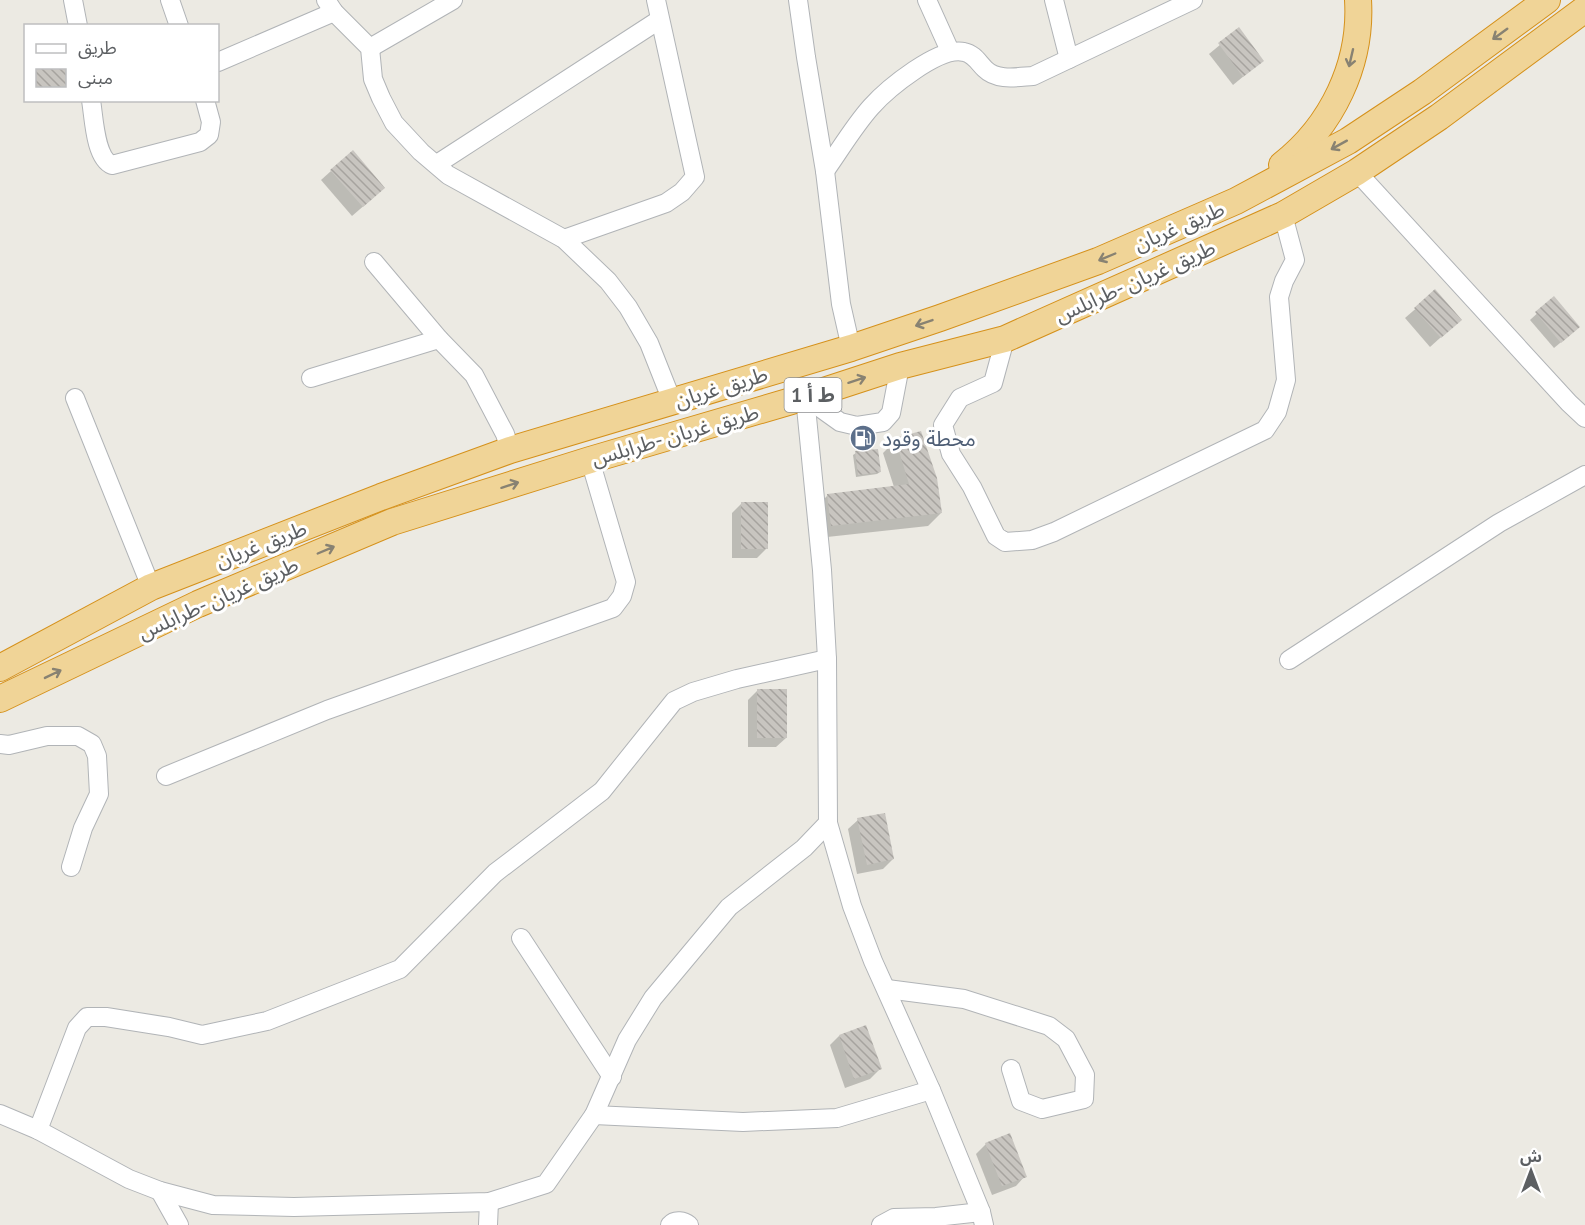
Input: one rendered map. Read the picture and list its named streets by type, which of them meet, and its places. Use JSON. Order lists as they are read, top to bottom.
{
  "streets": {
    "highway": ["طريق غريان", "طريق غريان -طرابلس", "ط أ 1"]
  },
  "one_way": ["طريق غريان", "طريق غريان -طرابلس"],
  "places": {
    "fuel station": ["محطة وقود"]
  },
  "legend": ["طريق", "مبنى"],
  "north": "top"
}
